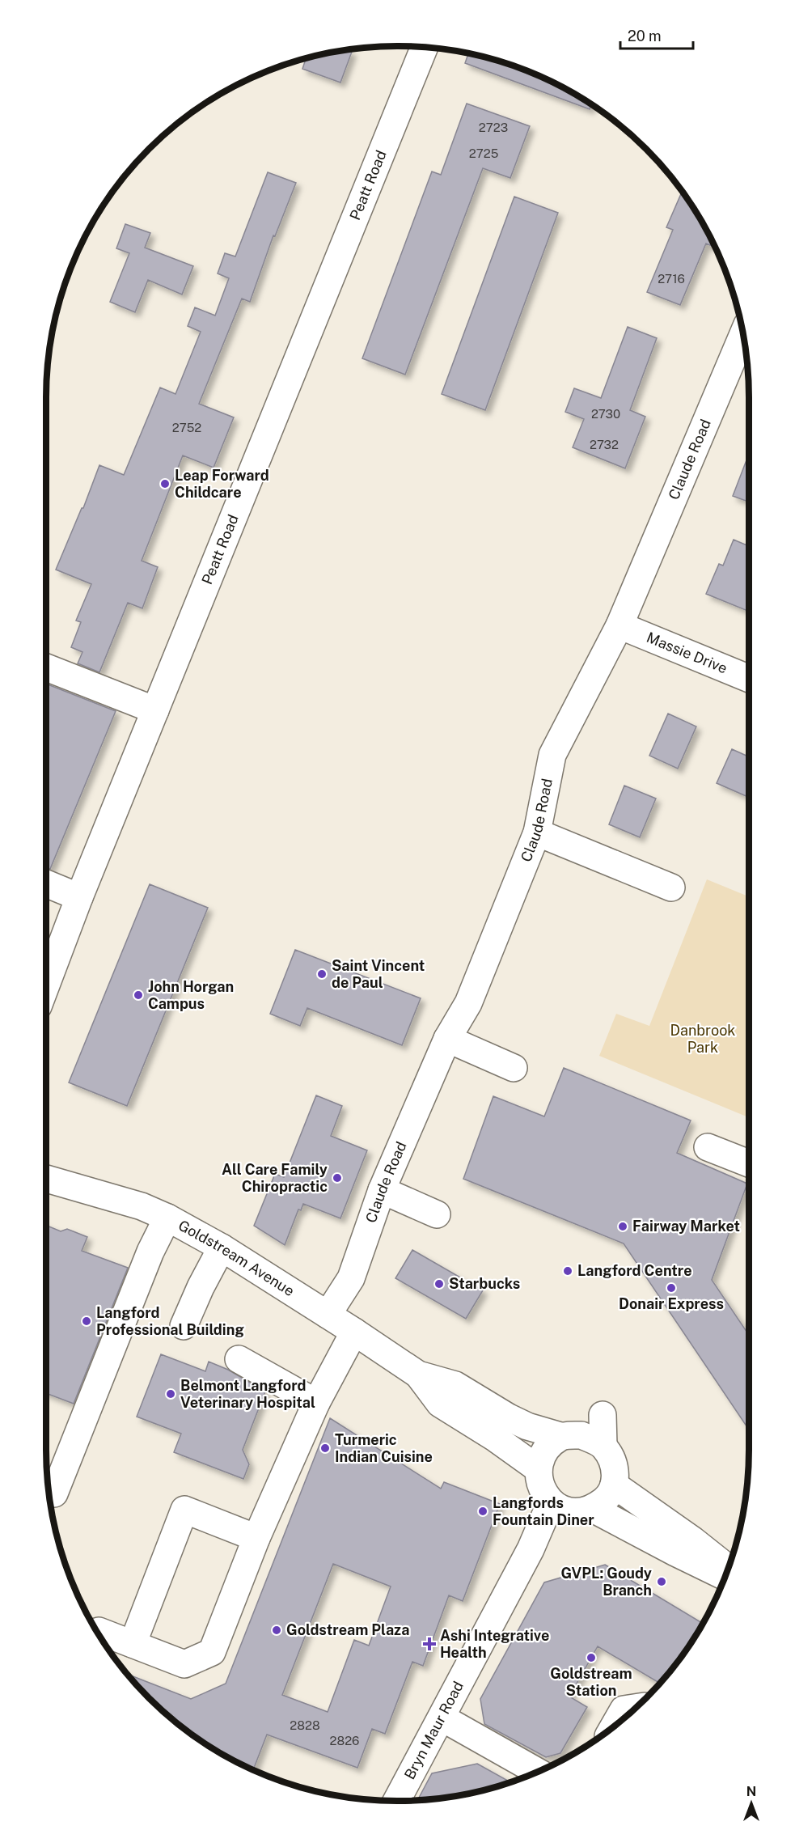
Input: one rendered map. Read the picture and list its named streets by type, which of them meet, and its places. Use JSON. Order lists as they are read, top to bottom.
{
  "streets": {
    "street": [
      "Peatt Road",
      "Claude Road",
      "Massie Drive",
      "Goldstream Avenue",
      "Bryn Maur Road"
    ]
  },
  "crossings": [
    ["Claude Road", "Massie Drive"],
    ["Claude Road", "Goldstream Avenue"],
    ["Goldstream Avenue", "Bryn Maur Road"]
  ],
  "parks": ["Danbrook Park"],
  "places": {
    "other": [
      "Leap Forward Childcare",
      "Saint Vincent de Paul",
      "John Horgan Campus",
      "All Care Family Chiropractic",
      "Fairway Market",
      "Langford Centre",
      "Starbucks",
      "Donair Express",
      "Langford Professional Building",
      "Belmont Langford Veterinary Hospital",
      "Turmeric Indian Cuisine",
      "Langfords Fountain Diner",
      "GVPL: Goudy Branch",
      "Goldstream Plaza",
      "Goldstream Station"
    ],
    "health": ["Ashi Integrative Health"]
  },
  "house_numbers": [
    "2723",
    "2725",
    "2716",
    "2730",
    "2752",
    "2732",
    "2828",
    "2826"
  ],
  "scale_bar": "20 m",
  "north": "top"
}
